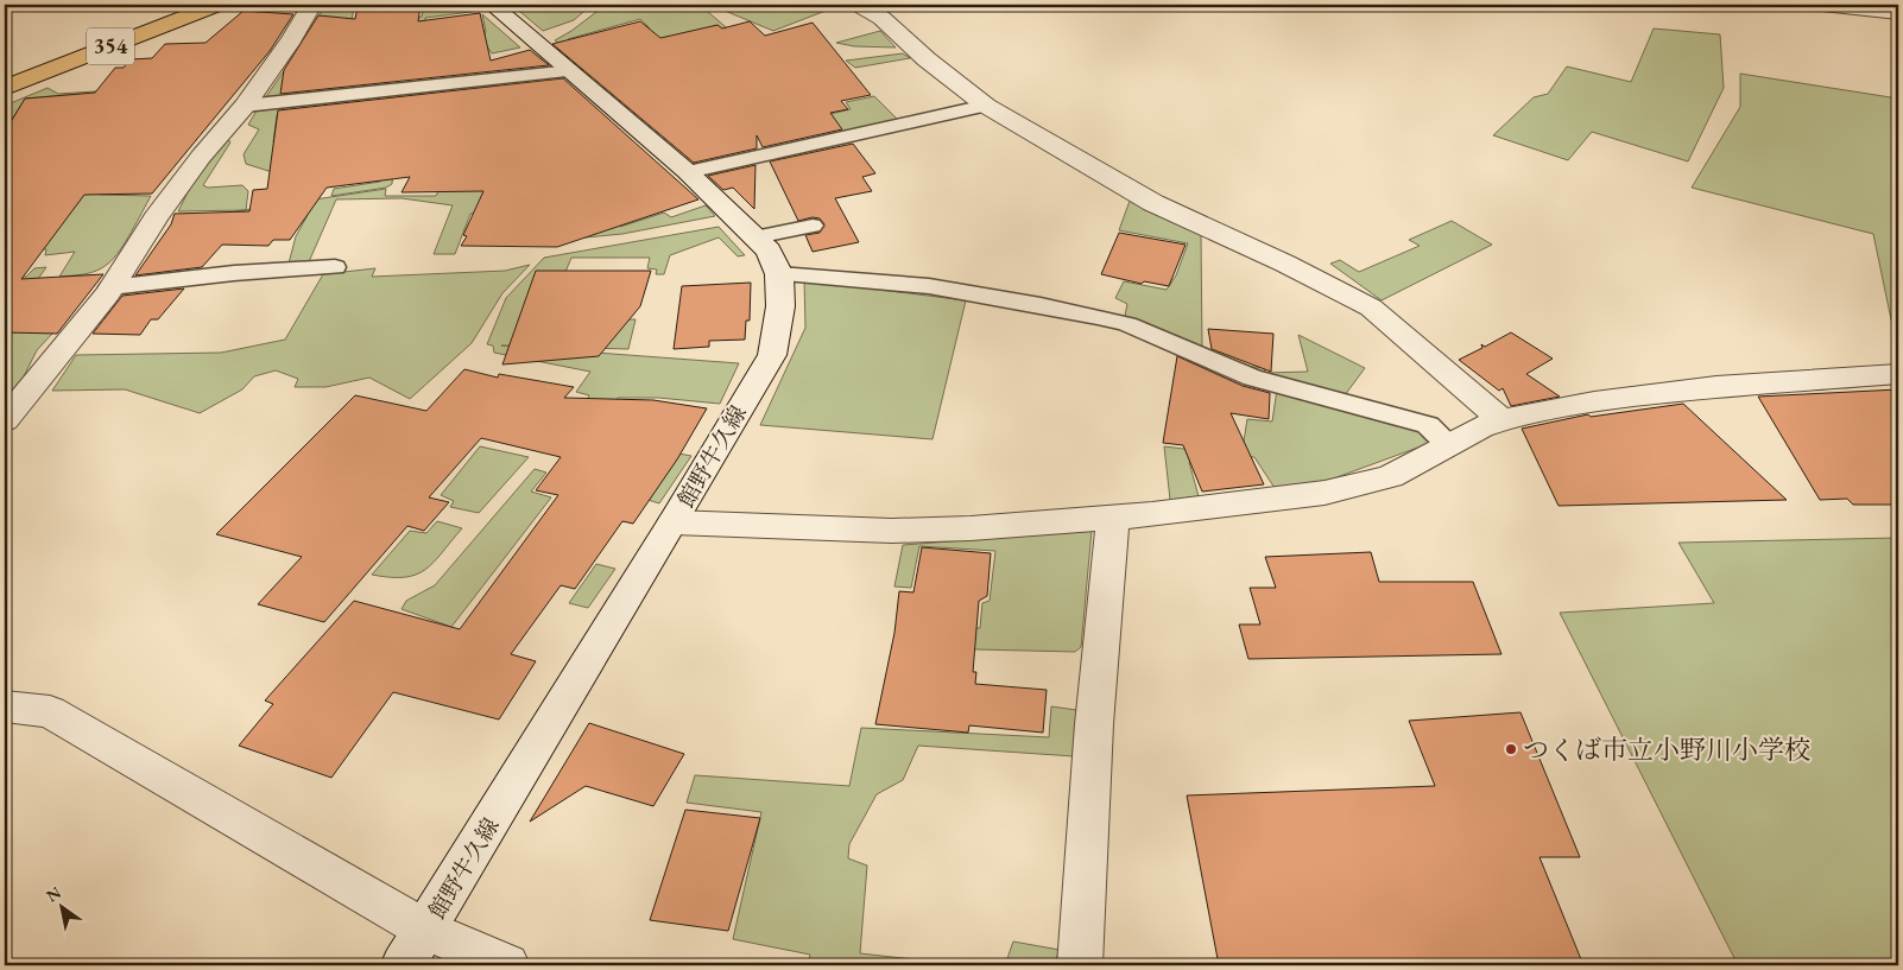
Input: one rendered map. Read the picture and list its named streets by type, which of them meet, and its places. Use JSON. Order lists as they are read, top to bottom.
{
  "streets": {
    "highway": ["354"],
    "street": ["館野牛久線"]
  },
  "places": ["つくば市立小野川小学校"],
  "north": "top left"
}
